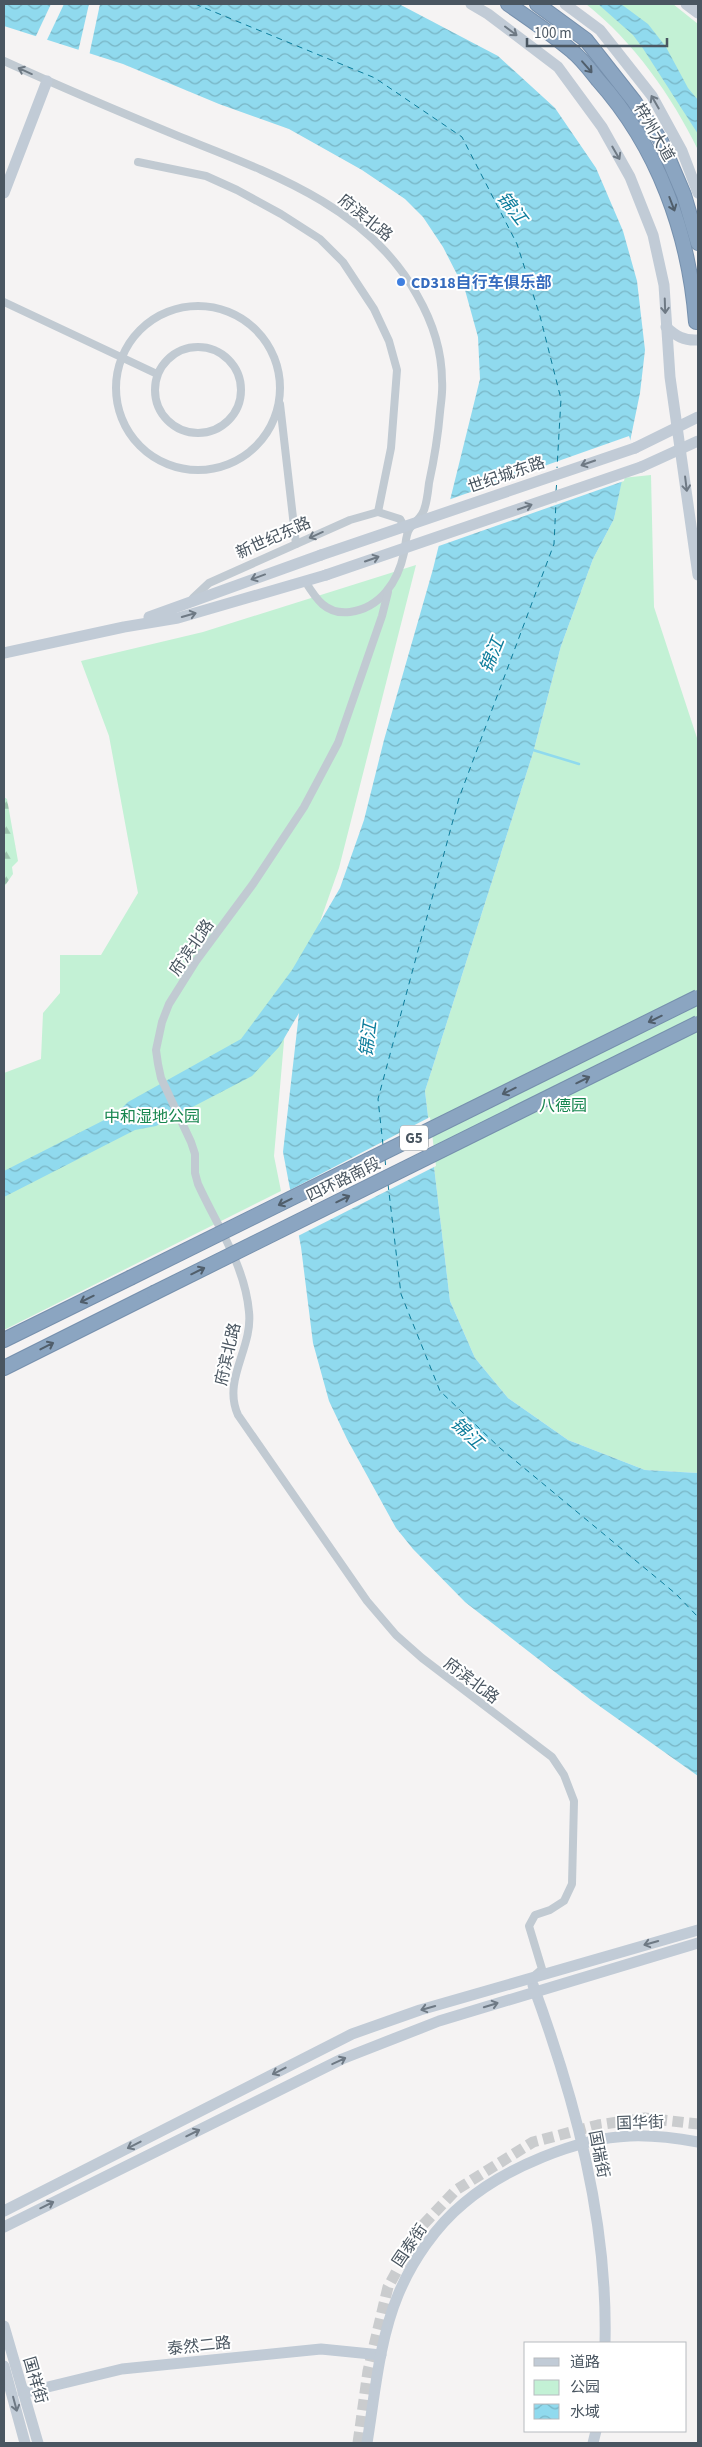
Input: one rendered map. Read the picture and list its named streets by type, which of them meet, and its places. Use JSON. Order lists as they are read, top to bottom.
{
  "streets": {
    "highway": ["梓州大道", "G5", "四环路南段"],
    "street": [
      "府滨北路",
      "世纪城东路",
      "新世纪东路",
      "国华街",
      "国瑞街",
      "国泰街",
      "泰然二路",
      "国祥街"
    ]
  },
  "crossings": [
    ["府滨北路", "国瑞街"],
    ["世纪城东路", "新世纪东路"],
    ["国华街", "国瑞街"],
    ["国华街", "国泰街"],
    ["国瑞街", "国泰街"],
    ["国泰街", "泰然二路"],
    ["泰然二路", "国祥街"]
  ],
  "one_way": ["世纪城东路"],
  "water": ["锦江"],
  "parks": ["八德园", "中和湿地公园"],
  "places": ["CD318自行车俱乐部"],
  "legend": ["道路", "公园", "水域"],
  "scale_bar": "100 m"
}
